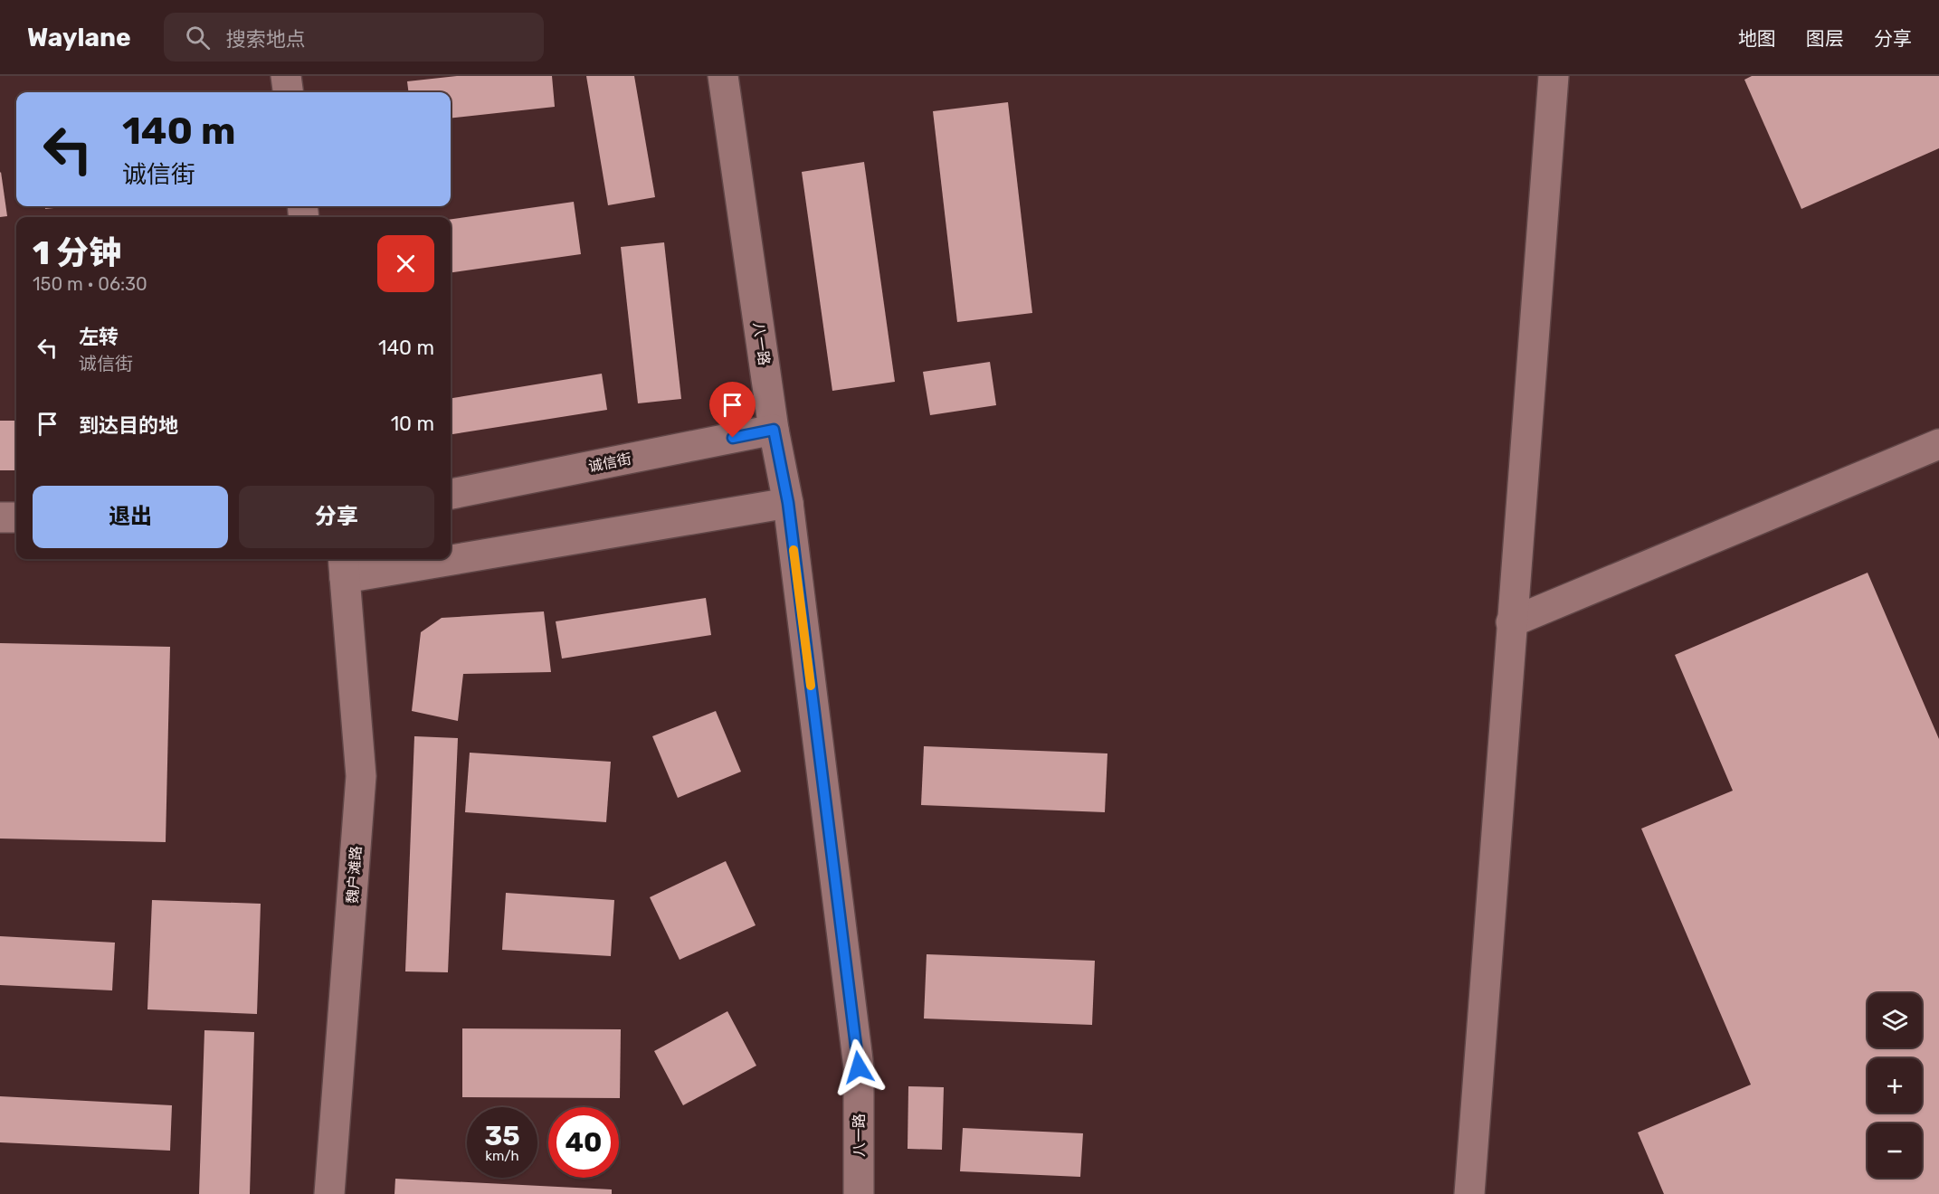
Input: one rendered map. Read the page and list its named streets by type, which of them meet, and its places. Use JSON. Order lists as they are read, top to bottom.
{
  "streets": {
    "street": ["八一路", "诚信街", "魏户滩路"]
  },
  "crossings": [
    ["八一路", "诚信街"]
  ],
  "page": {
    "header": "Waylane",
    "search": "搜索地点",
    "nav": ["地图", "图层", "分享"],
    "turn": ["140 m", "诚信街"],
    "heading": ["1 分钟", "150 m · 06:30"],
    "list": [
      {
        "name": "左转",
        "note": "诚信街",
        "value": "140 m"
      },
      {
        "name": "到达目的地",
        "value": "10 m"
      }
    ],
    "buttons": ["退出", "分享"],
    "map_buttons": ["+", "−"],
    "speed": "35 km/h",
    "limit": "40"
  }
}
